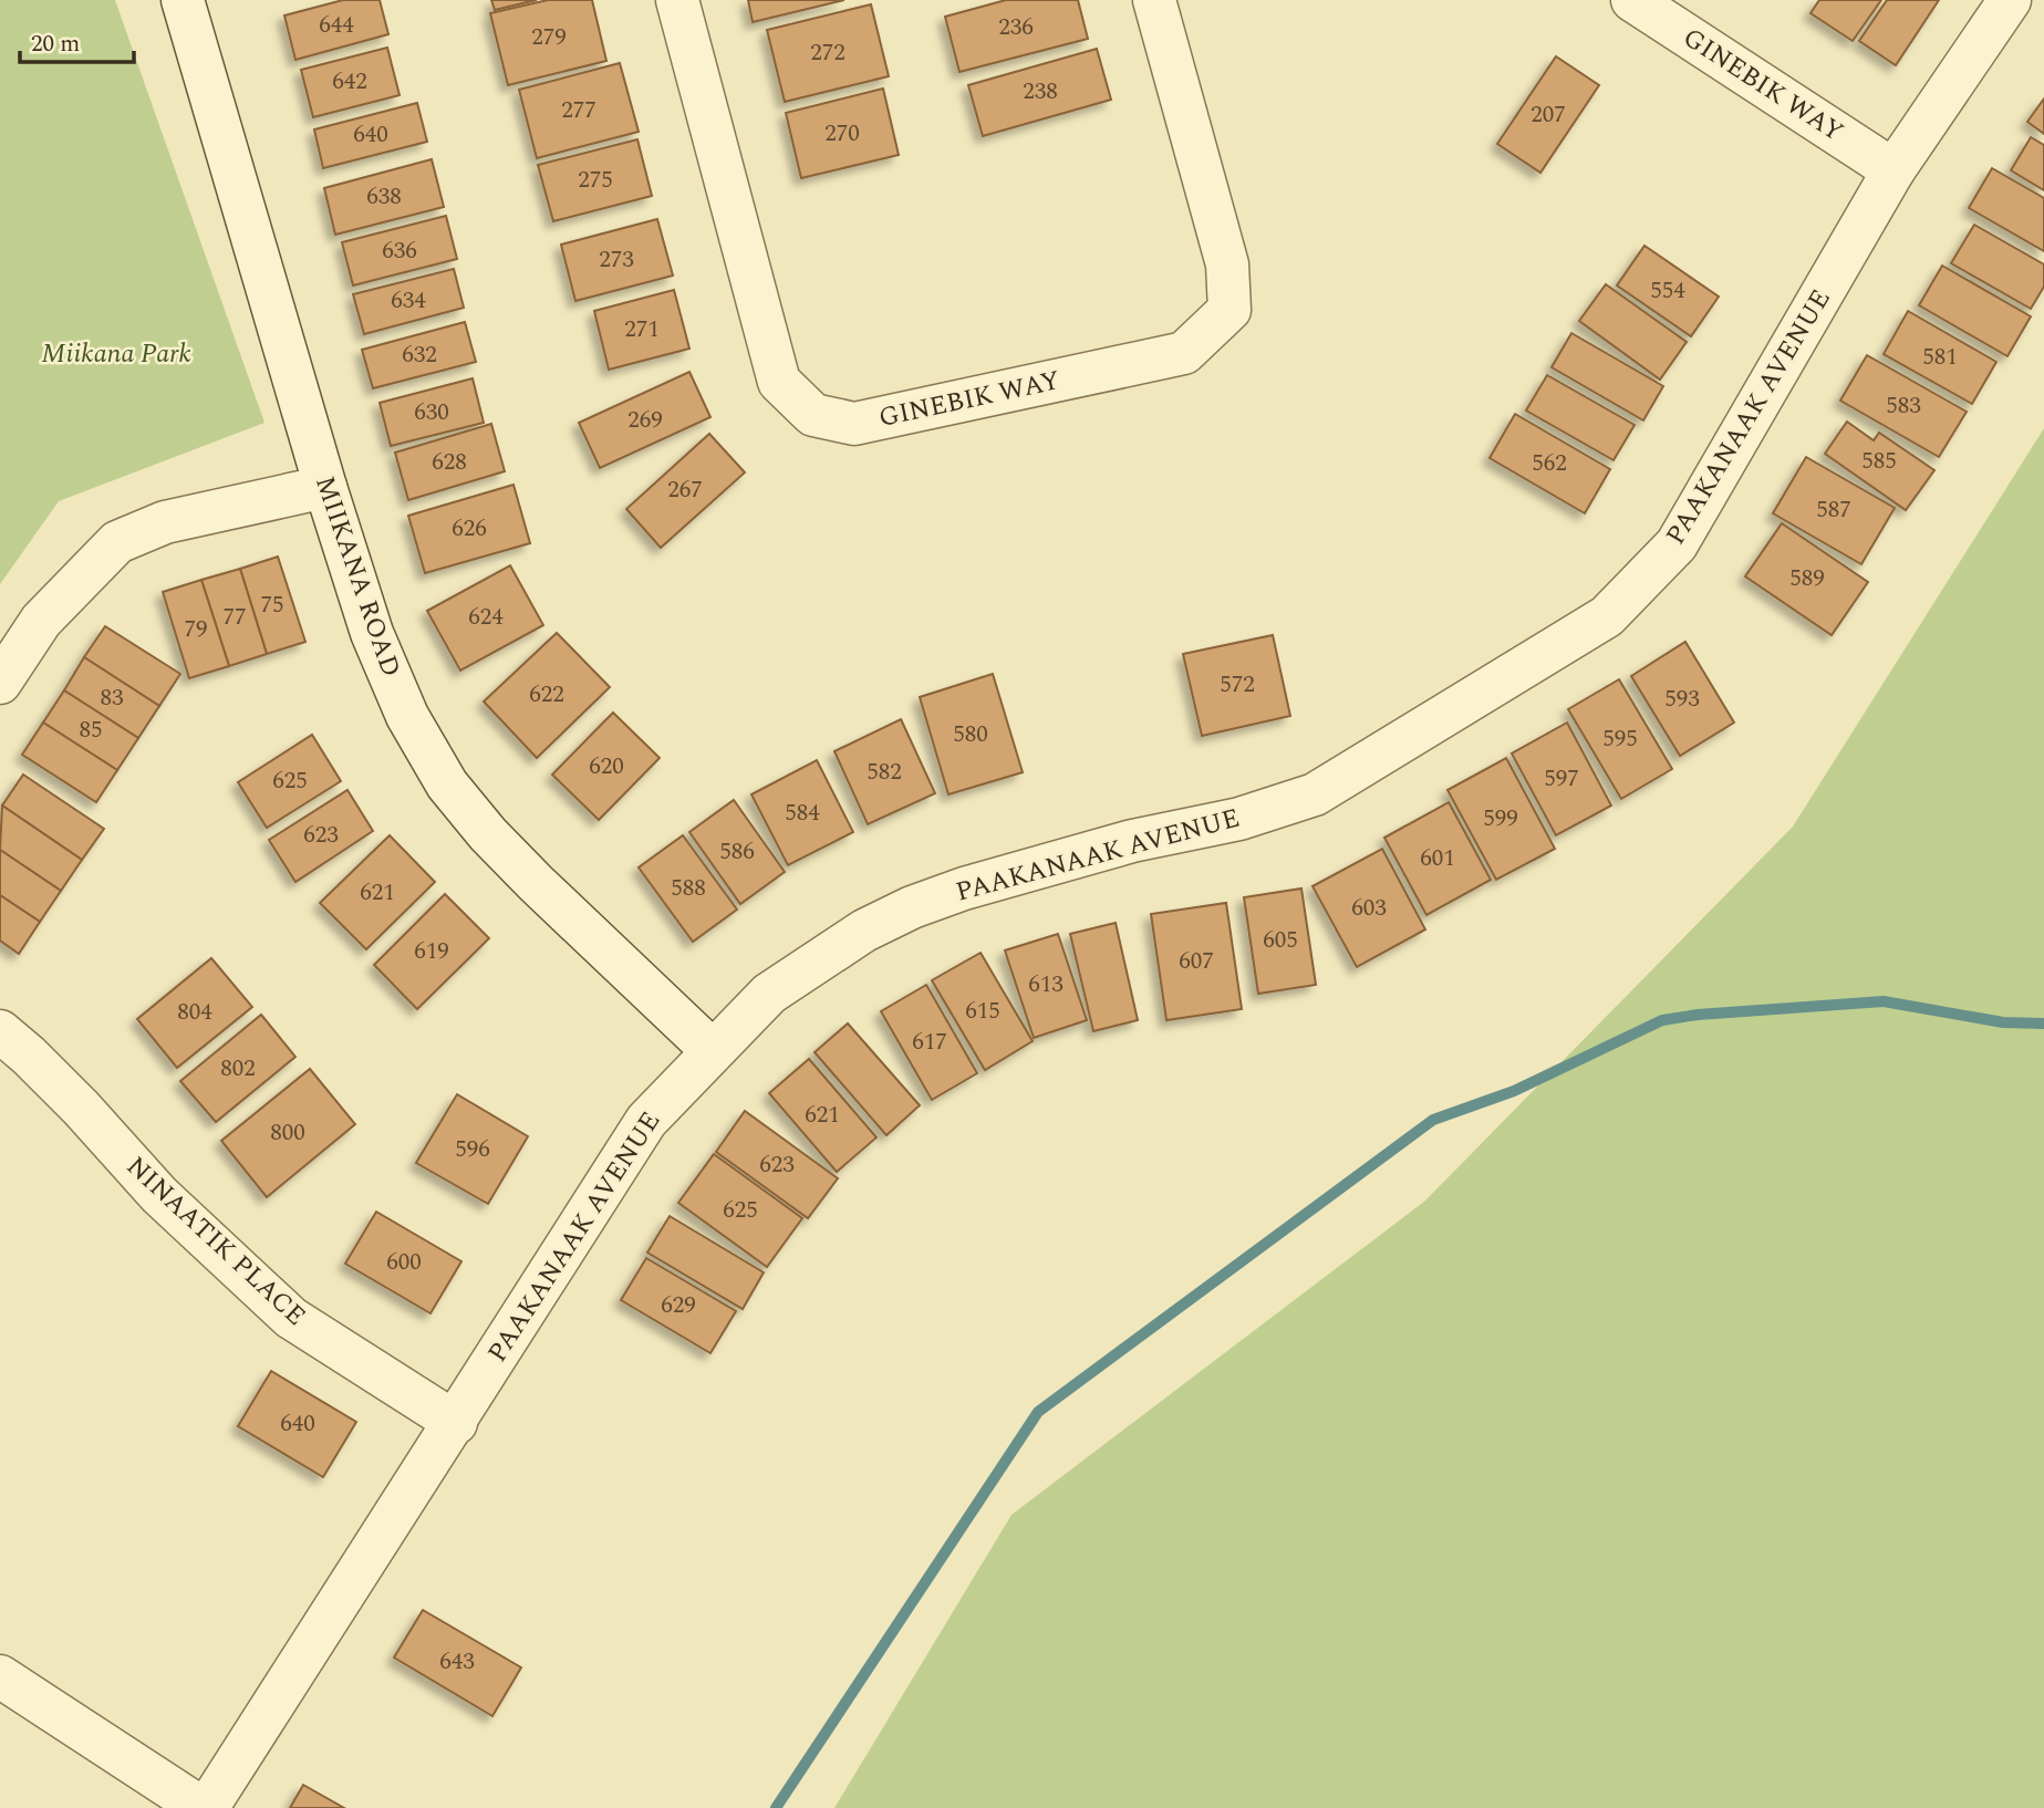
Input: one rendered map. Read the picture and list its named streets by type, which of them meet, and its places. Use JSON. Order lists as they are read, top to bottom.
{
  "streets": {
    "street": [
      "GINEBIK WAY",
      "PAAKANAAK AVENUE",
      "MIIKANA ROAD",
      "NINAATIK PLACE"
    ]
  },
  "crossings": [
    ["GINEBIK WAY", "PAAKANAAK AVENUE"],
    ["PAAKANAAK AVENUE", "MIIKANA ROAD"],
    ["PAAKANAAK AVENUE", "NINAATIK PLACE"]
  ],
  "parks": ["Miikana Park"],
  "house_numbers": [
    "644",
    "236",
    "279",
    "272",
    "642",
    "238",
    "277",
    "207",
    "270",
    "640",
    "275",
    "638",
    "636",
    "273",
    "554",
    "634",
    "271",
    "632",
    "581",
    "583",
    "630",
    "269",
    "585",
    "628",
    "562",
    "267",
    "587",
    "626",
    "589",
    "75",
    "77",
    "624",
    "79",
    "572",
    "622",
    "83",
    "593",
    "85",
    "580",
    "595",
    "620",
    "582",
    "597",
    "625",
    "584",
    "599",
    "623",
    "586",
    "601",
    "588",
    "621",
    "603",
    "605",
    "619",
    "607",
    "613",
    "615",
    "804",
    "617",
    "802",
    "621",
    "800",
    "596",
    "623",
    "625",
    "600",
    "629",
    "640",
    "643"
  ],
  "scale_bar": "20 m"
}
